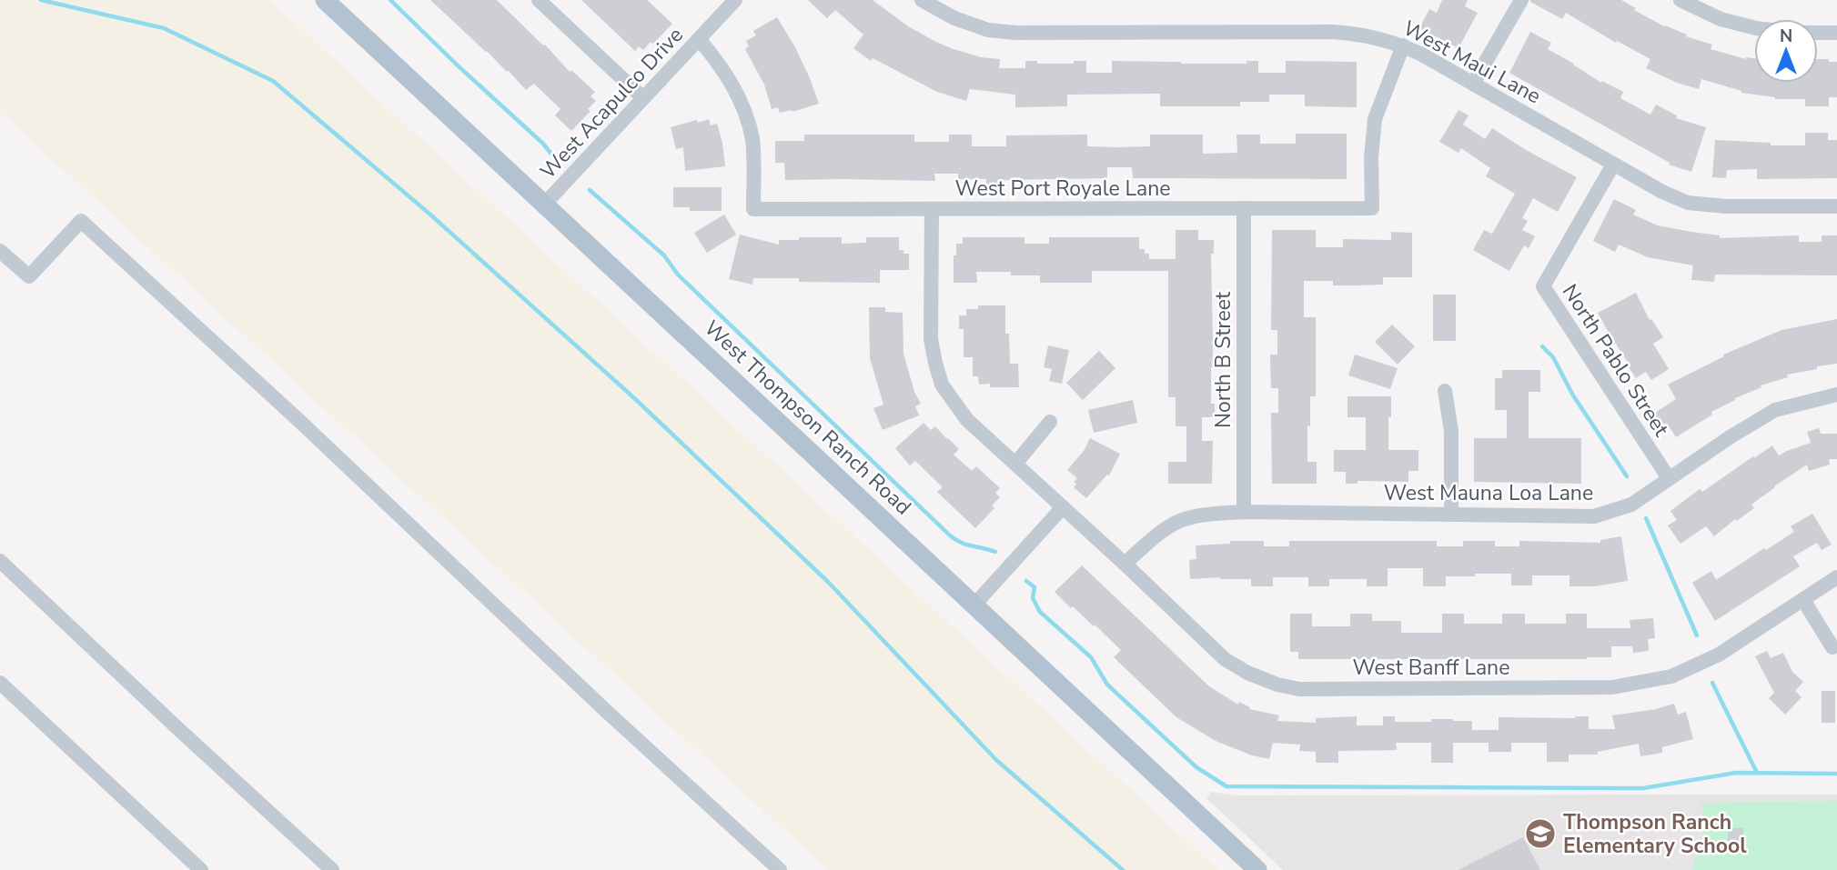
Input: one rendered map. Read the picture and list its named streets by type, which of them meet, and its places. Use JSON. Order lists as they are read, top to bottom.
{
  "streets": {
    "main road": ["West Thompson Ranch Road"],
    "street": [
      "West Maui Lane",
      "West Acapulco Drive",
      "West Port Royale Lane",
      "North B Street",
      "North Pablo Street",
      "West Mauna Loa Lane",
      "West Banff Lane"
    ]
  },
  "crossings": [
    ["West Maui Lane", "West Port Royale Lane"],
    ["West Maui Lane", "North Pablo Street"],
    ["West Acapulco Drive", "West Port Royale Lane"],
    ["West Acapulco Drive", "West Thompson Ranch Road"],
    ["West Port Royale Lane", "North B Street"],
    ["West Port Royale Lane", "West Banff Lane"],
    ["North B Street", "West Mauna Loa Lane"],
    ["North Pablo Street", "West Mauna Loa Lane"],
    ["West Mauna Loa Lane", "West Banff Lane"]
  ],
  "places": {
    "school or university": ["Thompson Ranch Elementary School"]
  },
  "north": "top"
}
